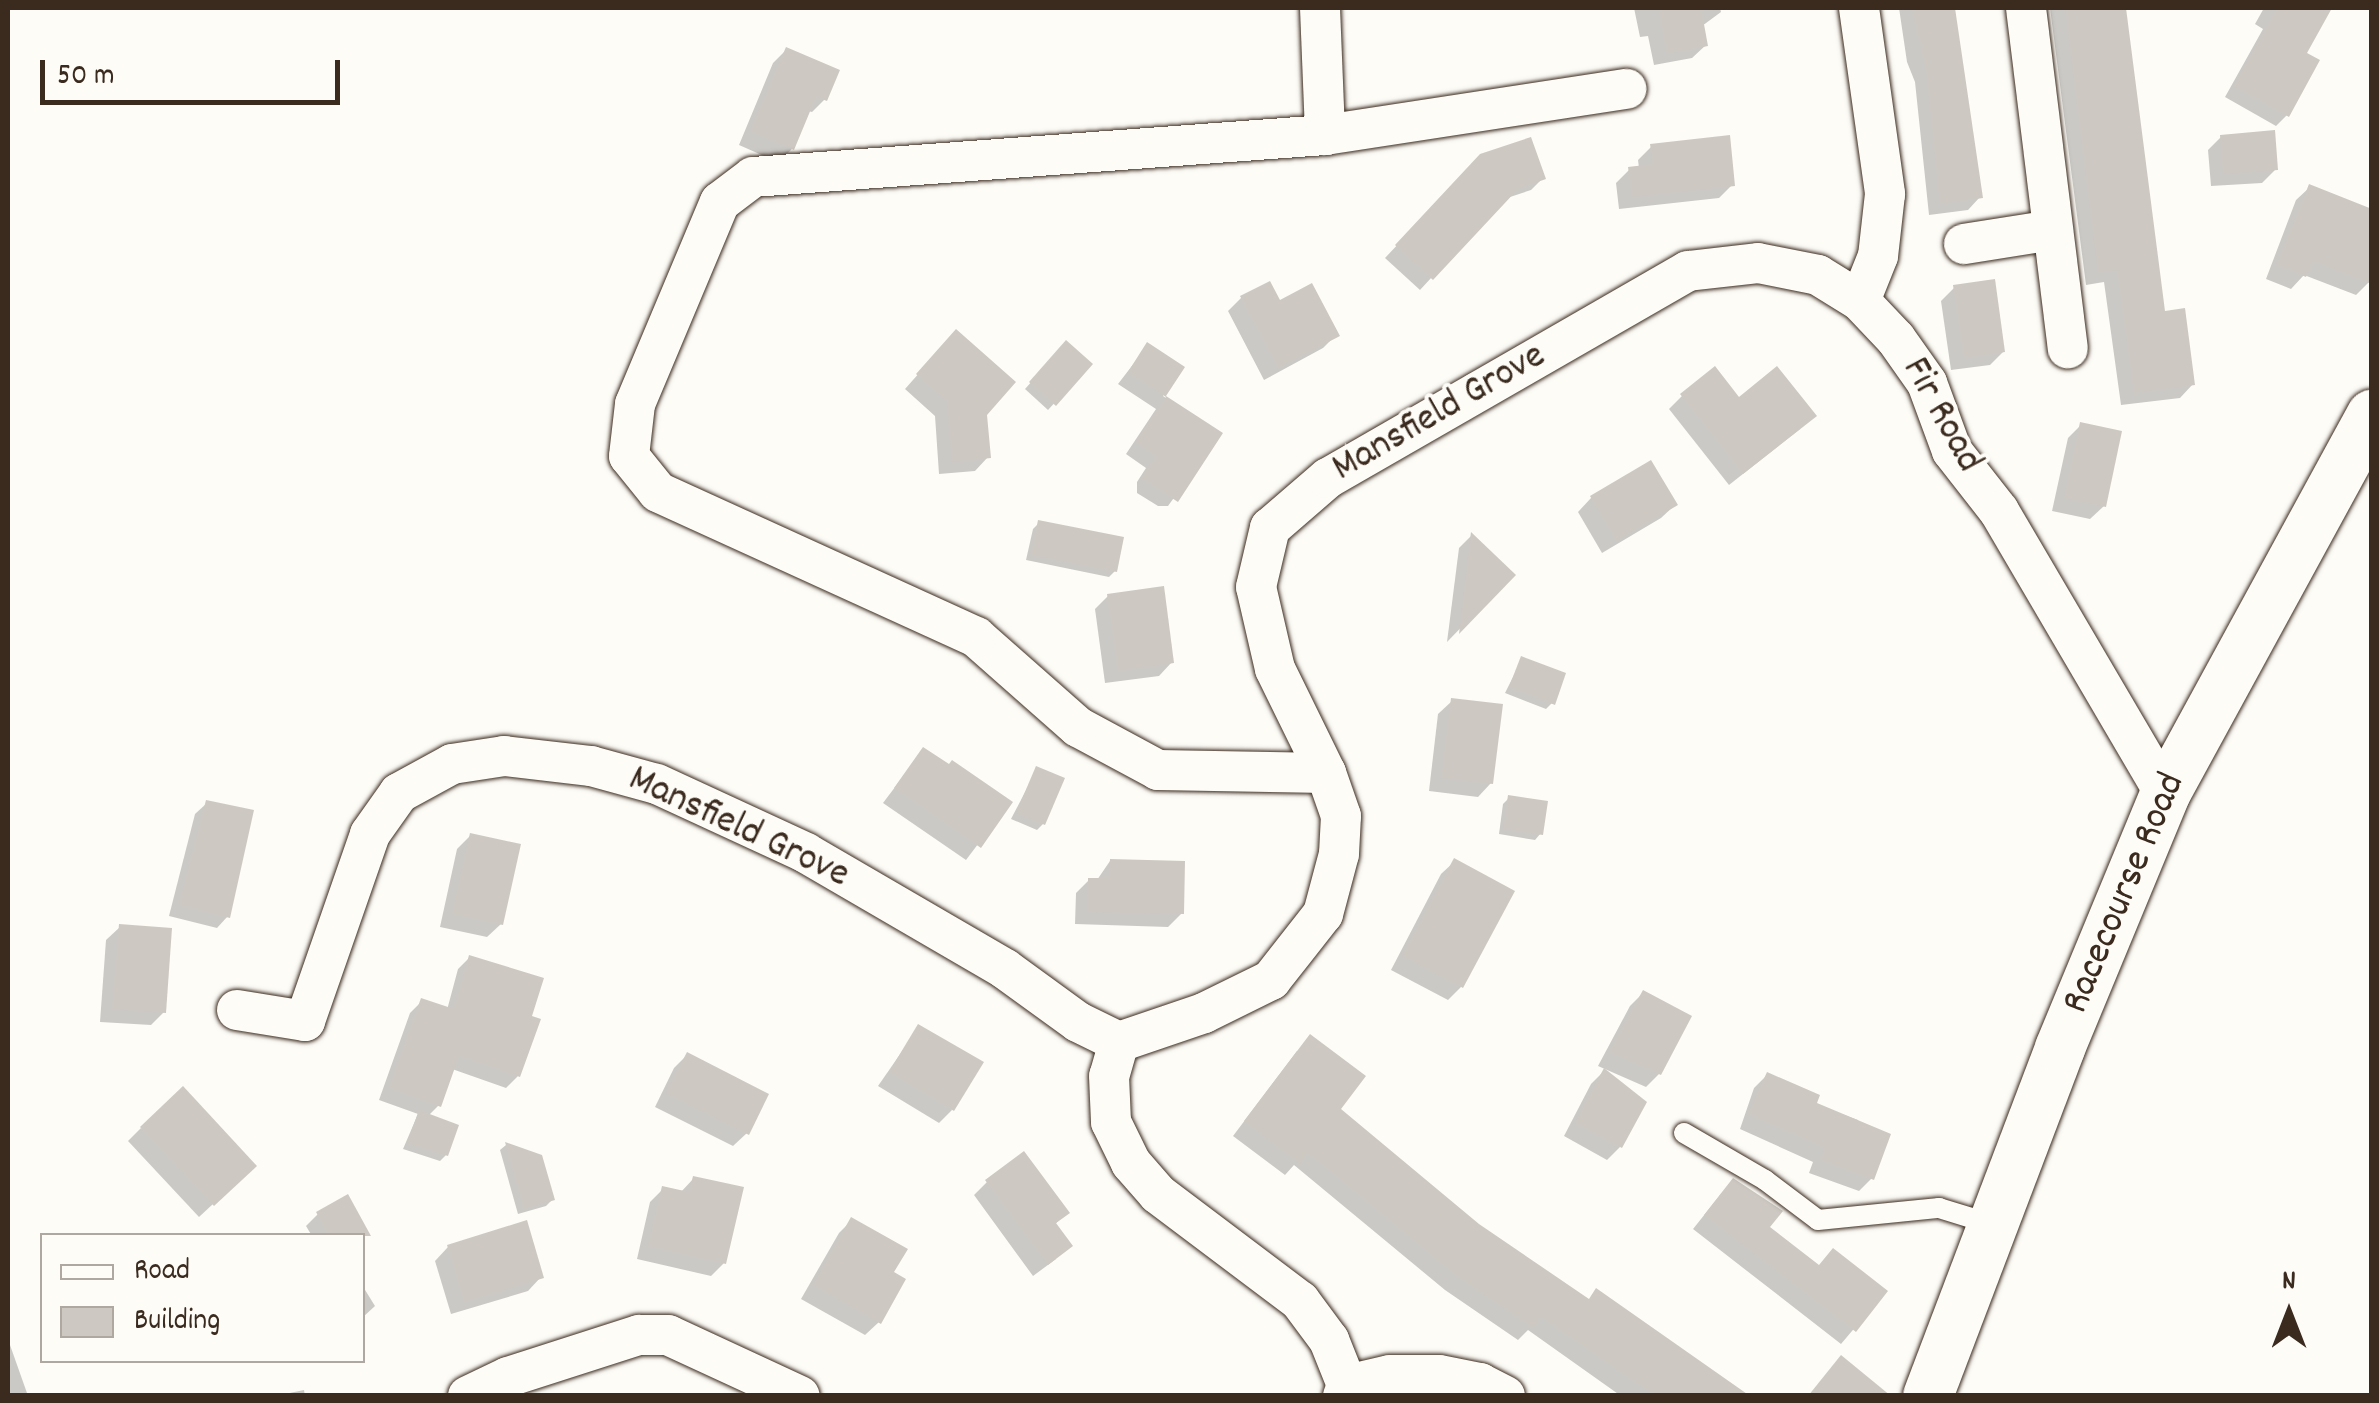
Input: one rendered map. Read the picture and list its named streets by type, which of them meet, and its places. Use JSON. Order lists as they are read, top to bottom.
{
  "streets": {
    "street": ["Mansfield Grove", "Fir Road", "Racecourse Road"]
  },
  "crossings": [
    ["Mansfield Grove", "Fir Road"],
    ["Fir Road", "Racecourse Road"]
  ],
  "legend": ["Road", "Building"],
  "scale_bar": "50 m",
  "north": "top"
}
